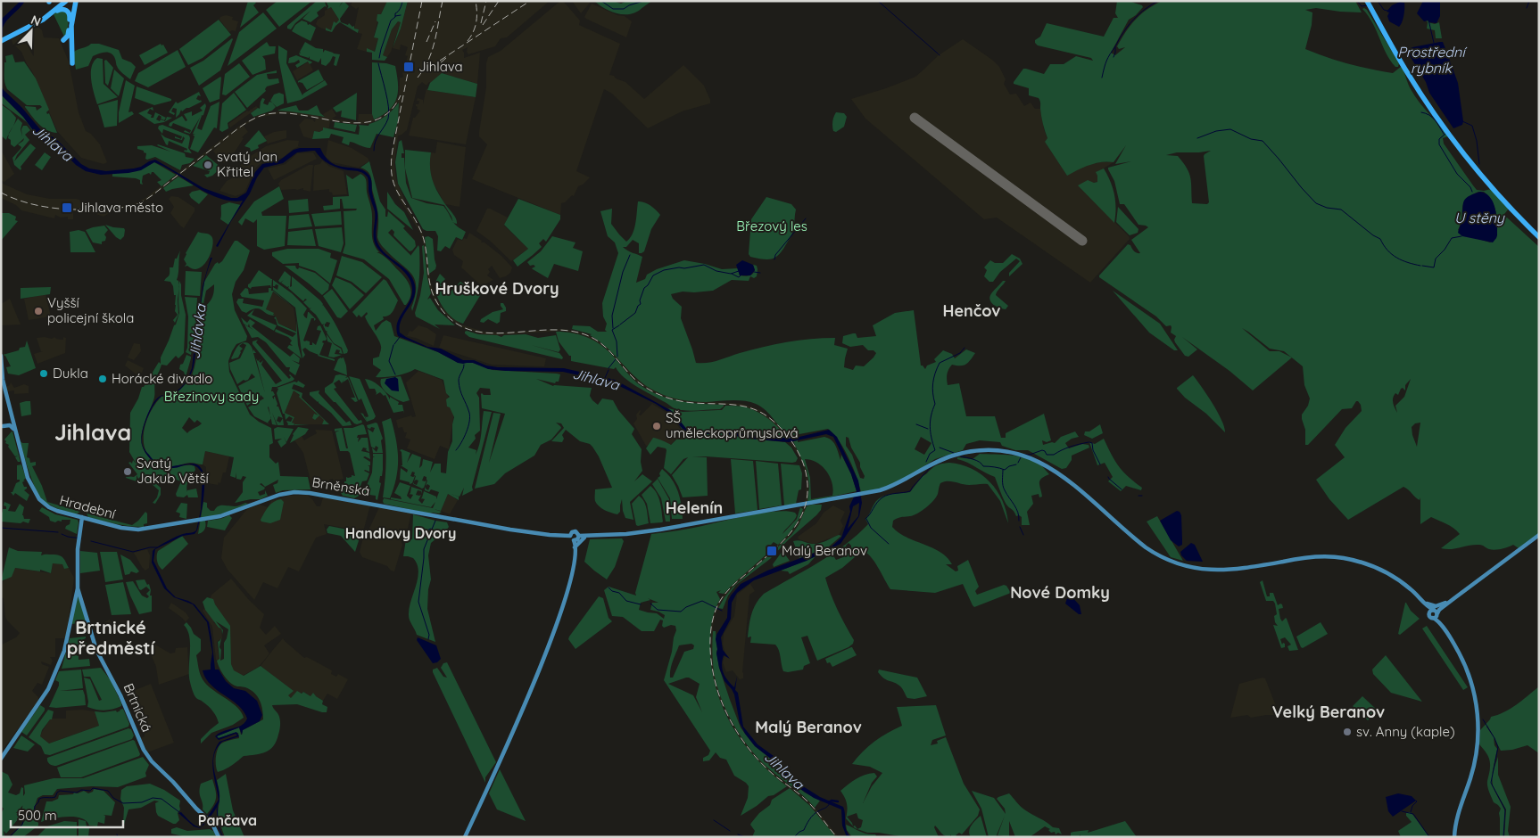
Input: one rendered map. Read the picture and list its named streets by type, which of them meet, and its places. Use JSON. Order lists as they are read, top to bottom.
{
  "streets": {
    "main road": ["Brněnská", "Hradební", "Brtnická"]
  },
  "crossings": [
    ["Brněnská", "Hradební"]
  ],
  "districts": [
    "Hruškové Dvory",
    "Henčov",
    "Jihlava",
    "Helenín",
    "Handlovy Dvory",
    "Nové Domky",
    "Brtnické předměstí",
    "Velký Beranov",
    "Malý Beranov",
    "Pančava"
  ],
  "water": [
    "Prostřední rybník",
    "Jihlava",
    "U stěny",
    "Jihlávka"
  ],
  "parks": ["Březový les", "Březinovy sady"],
  "places": {
    "transit": ["Jihlava", "Jihlava město", "Malý Beranov"],
    "other": [
      "svatý Jan Křtitel",
      "Vyšší policejní škola",
      "Dukla",
      "Horácké divadlo",
      "SŠ uměleckoprůmyslová",
      "Svatý Jakub Větší",
      "sv. Anny (kaple)"
    ]
  },
  "scale_bar": "500 m",
  "north": "top right"
}
